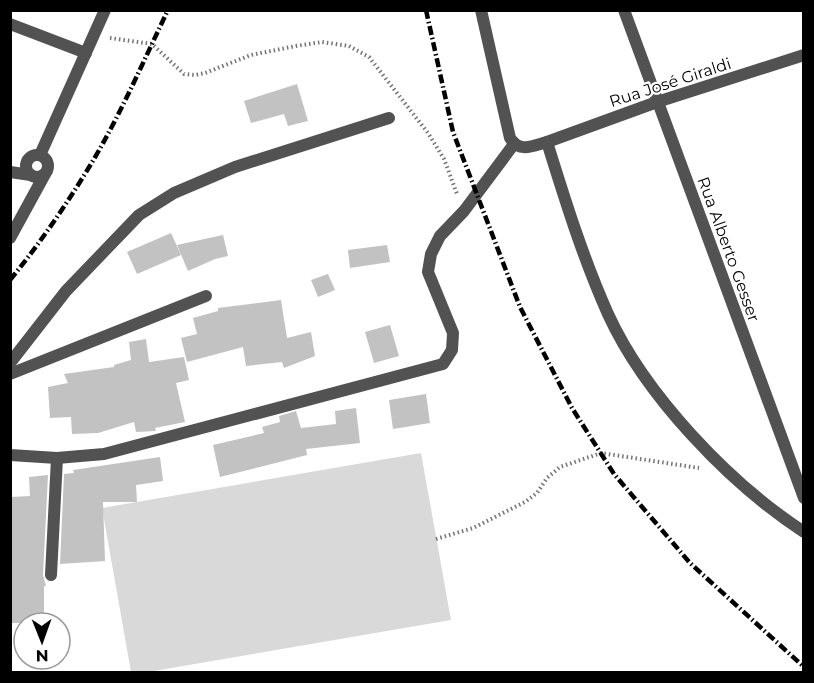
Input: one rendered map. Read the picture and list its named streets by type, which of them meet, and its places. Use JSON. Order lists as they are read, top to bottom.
{
  "streets": {
    "street": ["Rua José Giraldi", "Rua Alberto Gesser"]
  },
  "crossings": [
    ["Rua José Giraldi", "Rua Alberto Gesser"]
  ],
  "north": "bottom"
}
